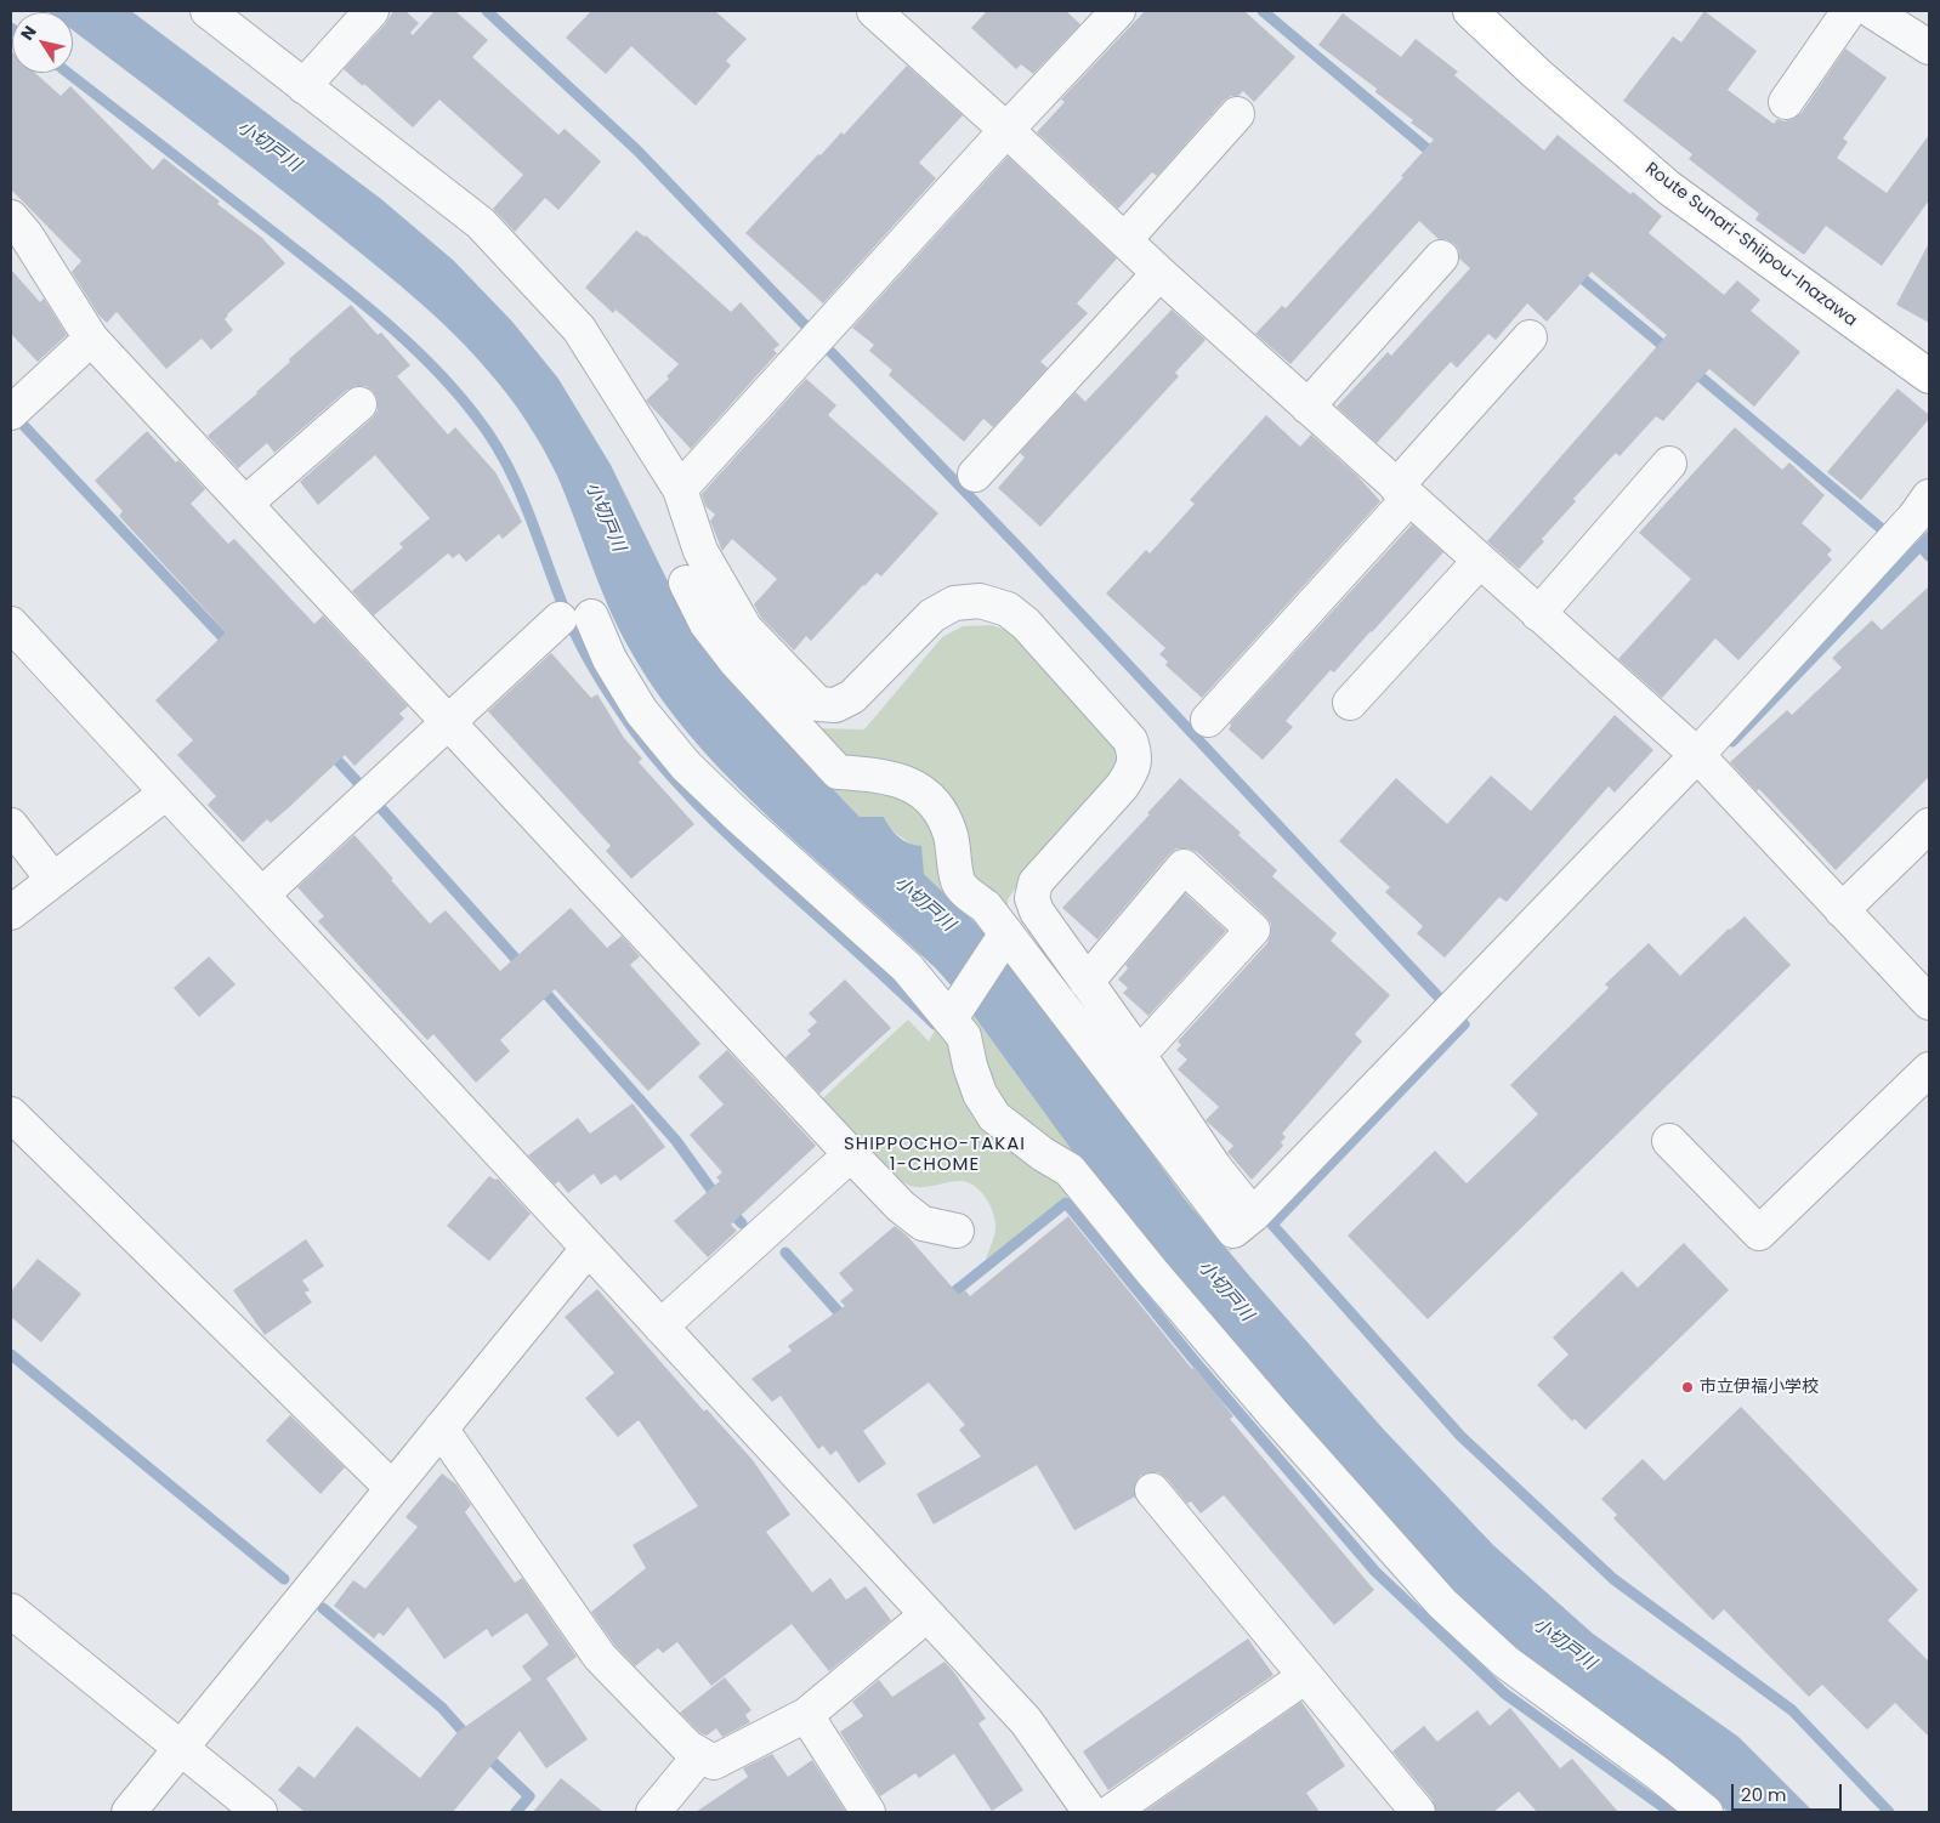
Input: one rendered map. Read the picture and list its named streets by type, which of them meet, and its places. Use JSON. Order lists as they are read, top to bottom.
{
  "streets": {
    "main road": ["Route Sunari-Shiipou-Inazawa"]
  },
  "districts": ["SHIPPOCHO-TAKAI 1-CHOME"],
  "water": ["小切戸川"],
  "places": ["市立伊福小学校"],
  "scale_bar": "20 m",
  "north": "top left"
}
